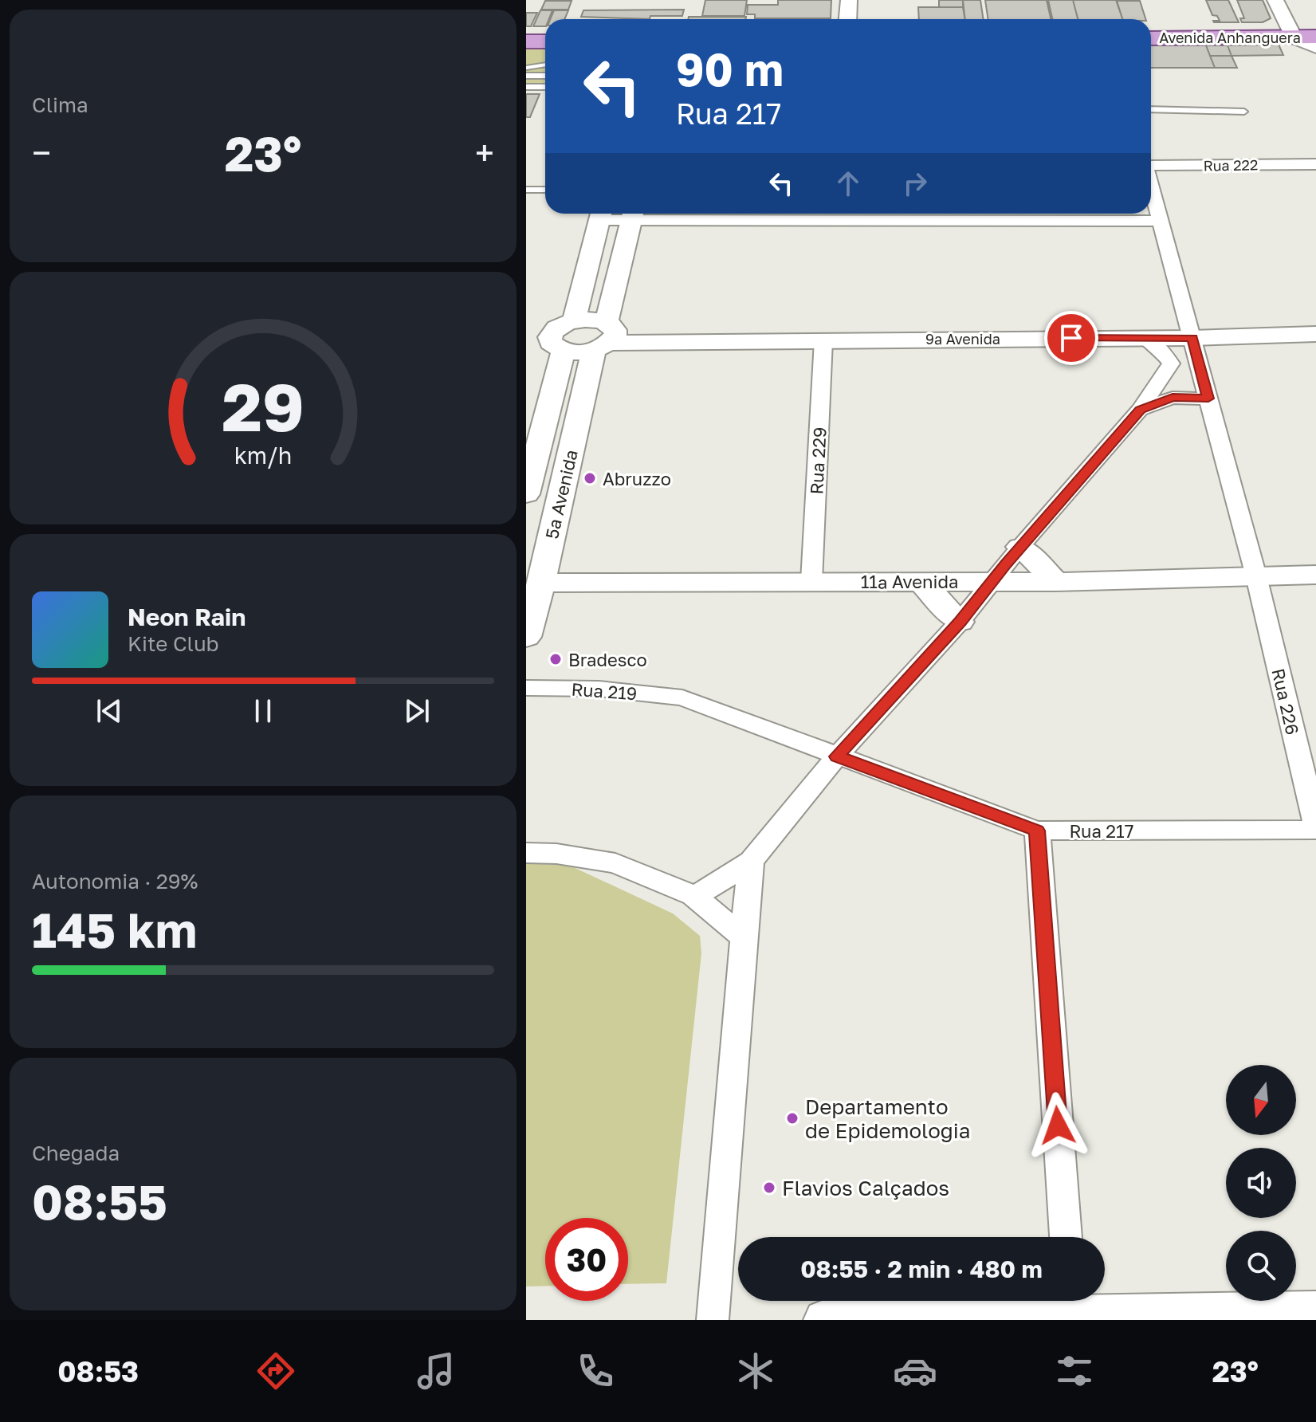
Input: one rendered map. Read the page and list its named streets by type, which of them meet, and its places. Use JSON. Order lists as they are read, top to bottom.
{
  "streets": {
    "main road": ["Avenida Anhanguera"],
    "street": [
      "Rua 222",
      "9ª Avenida",
      "Rua 229",
      "5ª Avenida",
      "11ª Avenida",
      "Rua 219",
      "Rua 226",
      "Rua 217"
    ]
  },
  "crossings": [
    ["9ª Avenida", "Rua 229"],
    ["9ª Avenida", "5ª Avenida"],
    ["9ª Avenida", "Rua 226"],
    ["Rua 229", "11ª Avenida"],
    ["5ª Avenida", "11ª Avenida"],
    ["11ª Avenida", "Rua 226"],
    ["Rua 219", "Rua 217"],
    ["Rua 226", "Rua 217"]
  ],
  "places": [
    "Abruzzo",
    "Bradesco",
    "Departamento de Epidemologia",
    "Flavios Calçados"
  ],
  "north": "bottom",
  "page": {
    "tile": [
      "Clima",
      ["Autonomia · 29%", "145 km"],
      ["Chegada", "08:55"]
    ],
    "turn": ["90 m", "Rua 217"],
    "heat": ["−", "23°", "+"],
    "song": ["Neon Rain", "Kite Club"],
    "limit": "30",
    "trip": "08:55 · 2 min · 480 m",
    "tabs": ["08:53", "23°"],
    "gauge": ["29", "km/h"]
  }
}
